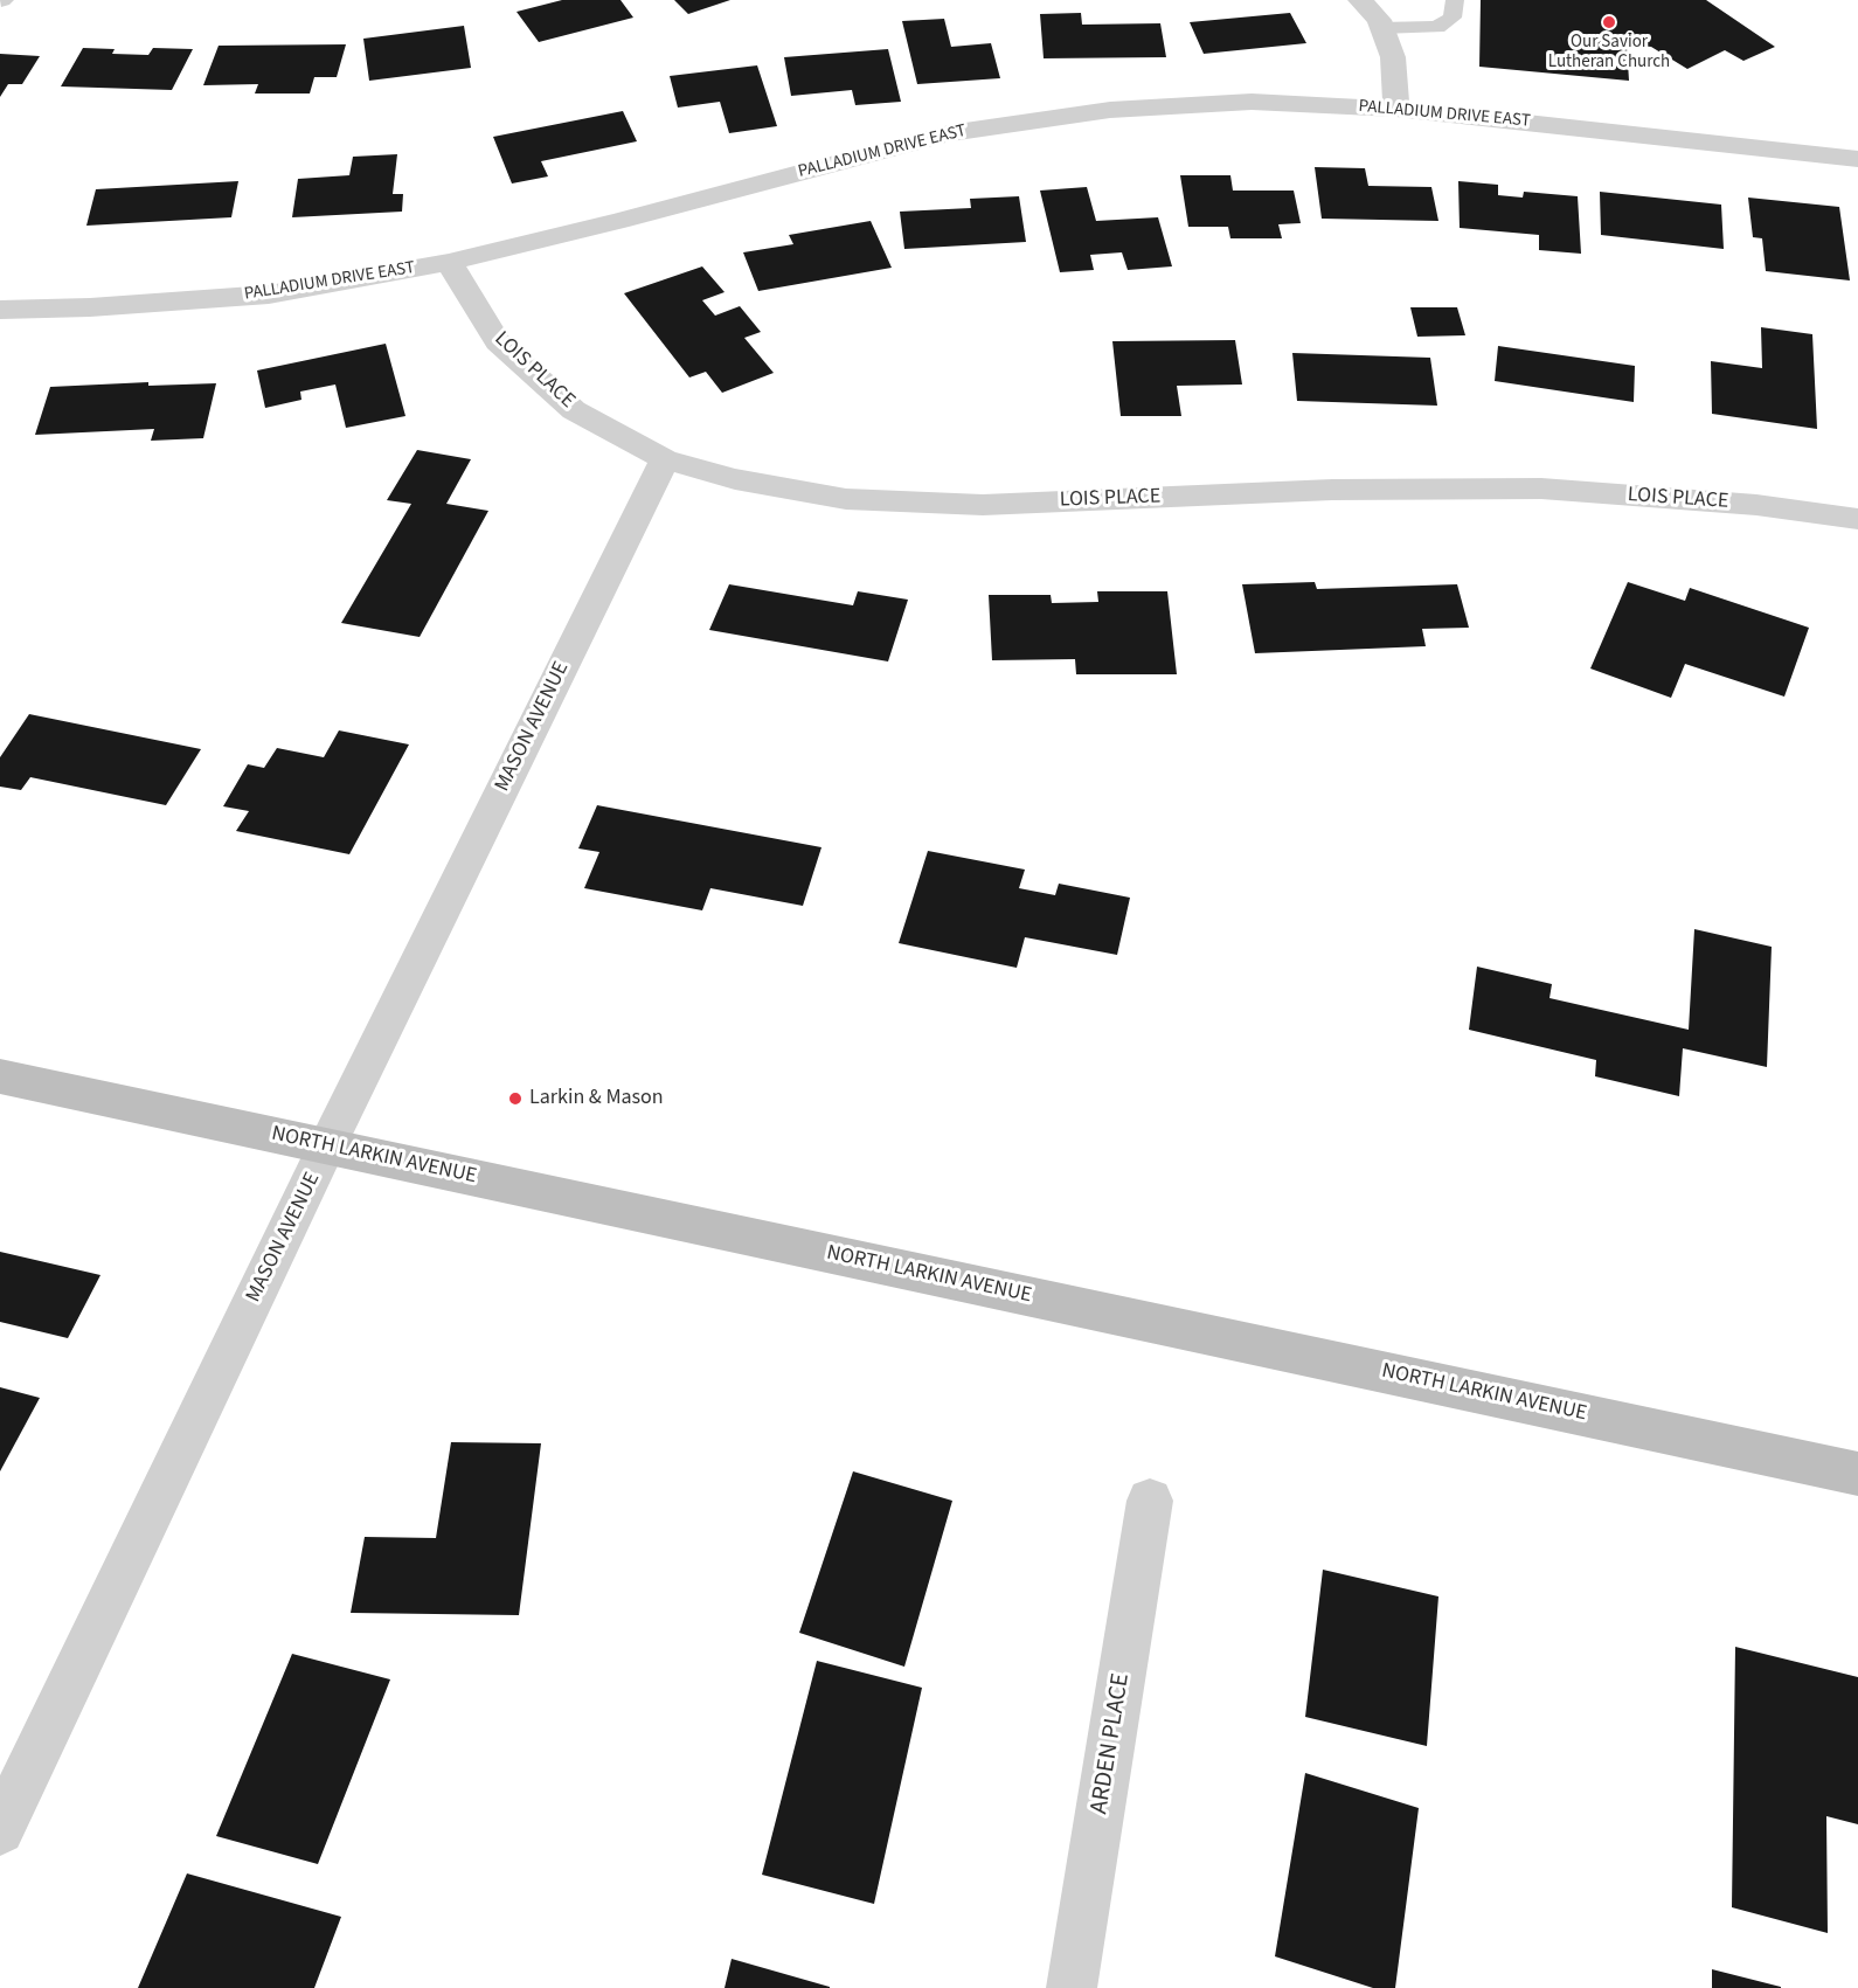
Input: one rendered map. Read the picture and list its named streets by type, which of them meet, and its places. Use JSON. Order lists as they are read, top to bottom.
{
  "streets": {
    "main road": ["NORTH LARKIN AVENUE"],
    "street": [
      "PALLADIUM DRIVE EAST",
      "LOIS PLACE",
      "MASON AVENUE",
      "ARDEN PLACE"
    ]
  },
  "crossings": [
    ["PALLADIUM DRIVE EAST", "LOIS PLACE"],
    ["LOIS PLACE", "MASON AVENUE"],
    ["MASON AVENUE", "NORTH LARKIN AVENUE"]
  ],
  "places": ["Our Savior Lutheran Church", "Larkin & Mason"]
}
